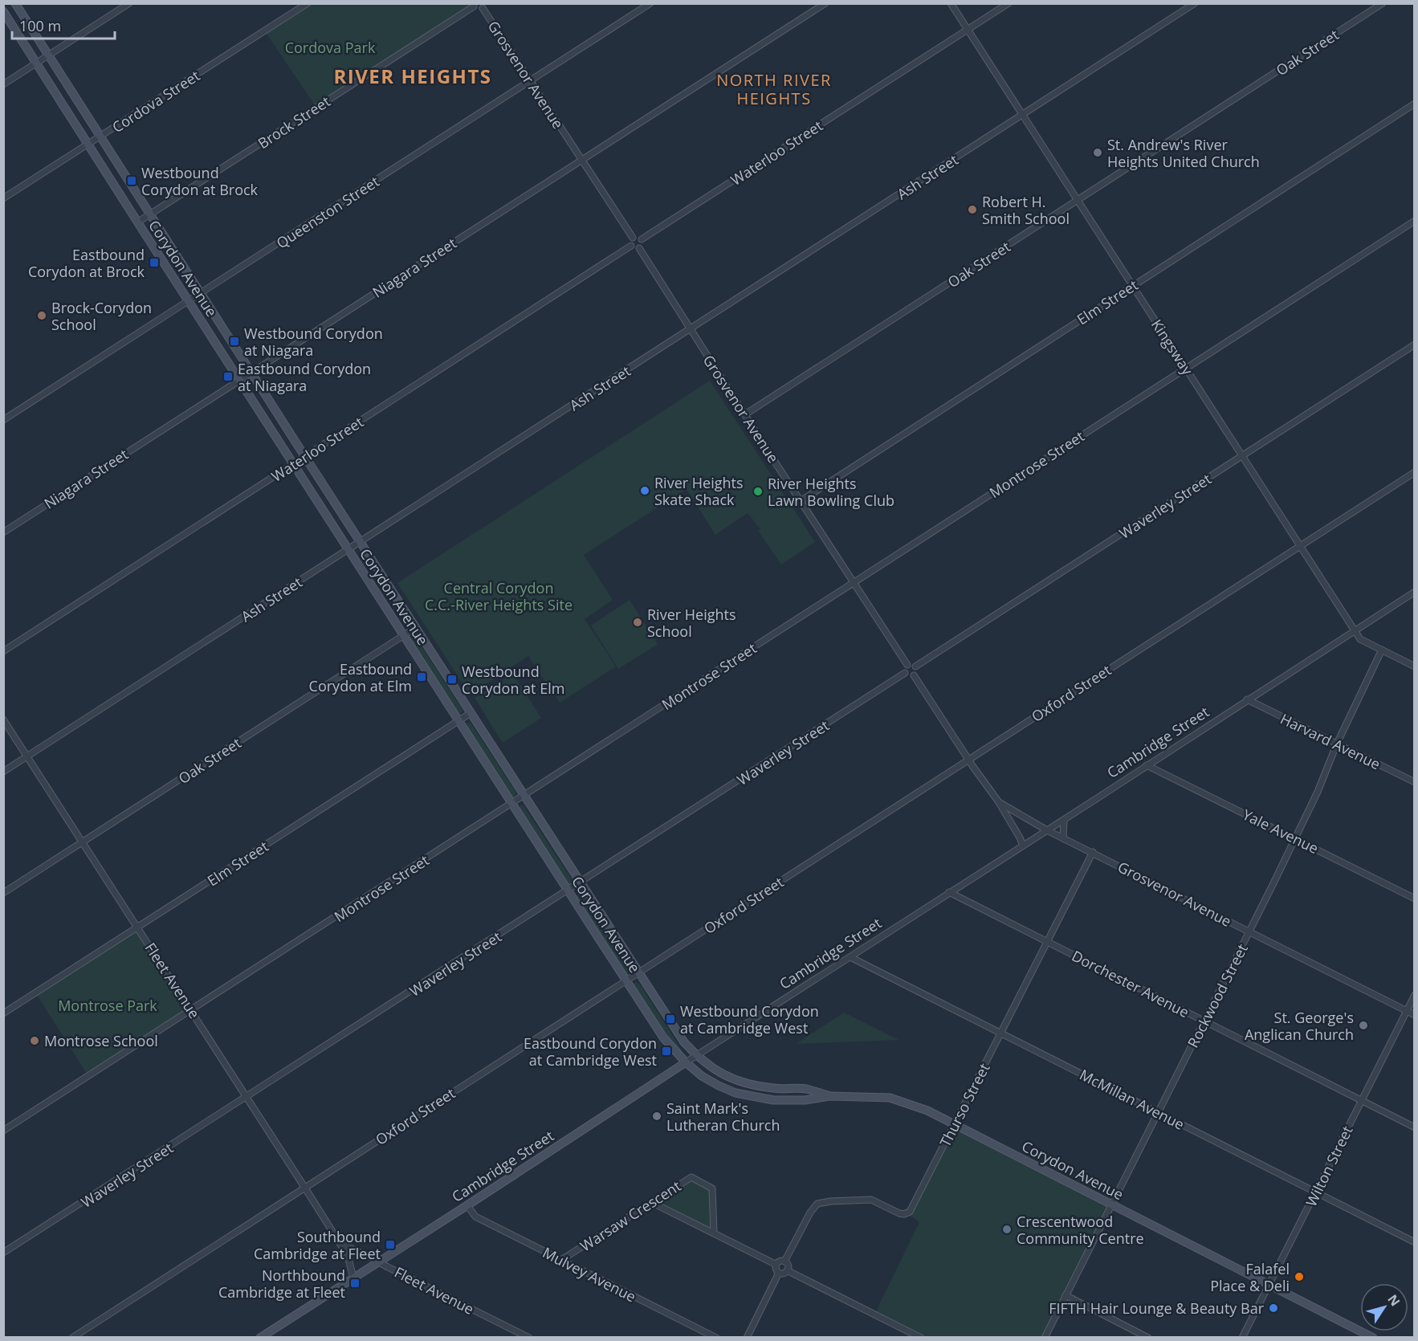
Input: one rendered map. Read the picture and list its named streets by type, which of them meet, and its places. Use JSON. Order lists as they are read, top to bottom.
{
  "streets": {
    "main road": ["Corydon Avenue", "Cambridge Street"],
    "street": [
      "Oak Street",
      "Grosvenor Avenue",
      "Cordova Street",
      "Brock Street",
      "Waterloo Street",
      "Ash Street",
      "Queenston Street",
      "Niagara Street",
      "Elm Street",
      "Kingsway",
      "Montrose Street",
      "Waverley Street",
      "Oxford Street",
      "Harvard Avenue",
      "Yale Avenue",
      "Fleet Avenue",
      "Dorchester Avenue",
      "Rockwood Street",
      "McMillan Avenue",
      "Thurso Street",
      "Wilton Street",
      "Warsaw Crescent",
      "Mulvey Avenue"
    ]
  },
  "crossings": [
    ["Oak Street", "Grosvenor Avenue"],
    ["Oak Street", "Corydon Avenue"],
    ["Oak Street", "Kingsway"],
    ["Oak Street", "Fleet Avenue"],
    ["Grosvenor Avenue", "Waterloo Street"],
    ["Grosvenor Avenue", "Ash Street"],
    ["Grosvenor Avenue", "Queenston Street"],
    ["Grosvenor Avenue", "Niagara Street"],
    ["Grosvenor Avenue", "Elm Street"],
    ["Grosvenor Avenue", "Montrose Street"],
    ["Grosvenor Avenue", "Waverley Street"],
    ["Grosvenor Avenue", "Oxford Street"],
    ["Grosvenor Avenue", "Cambridge Street"],
    ["Grosvenor Avenue", "Rockwood Street"],
    ["Grosvenor Avenue", "Thurso Street"],
    ["Grosvenor Avenue", "Wilton Street"],
    ["Cordova Street", "Corydon Avenue"],
    ["Brock Street", "Corydon Avenue"],
    ["Waterloo Street", "Corydon Avenue"],
    ["Waterloo Street", "Kingsway"],
    ["Ash Street", "Corydon Avenue"],
    ["Ash Street", "Kingsway"],
    ["Ash Street", "Fleet Avenue"],
    ["Queenston Street", "Corydon Avenue"],
    ["Niagara Street", "Corydon Avenue"],
    ["Corydon Avenue", "Elm Street"],
    ["Corydon Avenue", "Montrose Street"],
    ["Corydon Avenue", "Waverley Street"],
    ["Corydon Avenue", "Oxford Street"],
    ["Corydon Avenue", "Cambridge Street"],
    ["Corydon Avenue", "Rockwood Street"],
    ["Corydon Avenue", "Thurso Street"],
    ["Corydon Avenue", "Wilton Street"],
    ["Elm Street", "Kingsway"],
    ["Elm Street", "Fleet Avenue"],
    ["Kingsway", "Montrose Street"],
    ["Kingsway", "Waverley Street"],
    ["Kingsway", "Oxford Street"],
    ["Kingsway", "Cambridge Street"],
    ["Kingsway", "Rockwood Street"],
    ["Montrose Street", "Fleet Avenue"],
    ["Waverley Street", "Fleet Avenue"],
    ["Oxford Street", "Fleet Avenue"],
    ["Harvard Avenue", "Cambridge Street"],
    ["Harvard Avenue", "Rockwood Street"],
    ["Cambridge Street", "Yale Avenue"],
    ["Cambridge Street", "Fleet Avenue"],
    ["Cambridge Street", "Dorchester Avenue"],
    ["Cambridge Street", "McMillan Avenue"],
    ["Cambridge Street", "Mulvey Avenue"],
    ["Yale Avenue", "Rockwood Street"],
    ["Dorchester Avenue", "Rockwood Street"],
    ["Dorchester Avenue", "Thurso Street"],
    ["Dorchester Avenue", "Wilton Street"],
    ["Rockwood Street", "McMillan Avenue"],
    ["McMillan Avenue", "Thurso Street"],
    ["McMillan Avenue", "Wilton Street"],
    ["Warsaw Crescent", "Mulvey Avenue"]
  ],
  "districts": ["RIVER HEIGHTS", "NORTH RIVER HEIGHTS"],
  "parks": ["Cordova Park", "Central Corydon C.C.-River Heights Site", "Montrose Park"],
  "places": {
    "other": [
      "St. Andrew's River Heights United Church",
      "Robert H. Smith School",
      "Brock-Corydon School",
      "River Heights Skate Shack",
      "River Heights Lawn Bowling Club",
      "River Heights School",
      "St. George's Anglican Church",
      "Montrose School",
      "Saint Mark's Lutheran Church",
      "Crescentwood Community Centre",
      "Falafel Place & Deli",
      "FIFTH Hair Lounge & Beauty Bar"
    ],
    "transit": [
      "Westbound Corydon at Brock",
      "Eastbound Corydon at Brock",
      "Westbound Corydon at Niagara",
      "Eastbound Corydon at Niagara",
      "Eastbound Corydon at Elm",
      "Westbound Corydon at Elm",
      "Westbound Corydon at Cambridge West",
      "Eastbound Corydon at Cambridge West",
      "Southbound Cambridge at Fleet",
      "Northbound Cambridge at Fleet"
    ]
  },
  "scale_bar": "100 m",
  "north": "top right"
}
